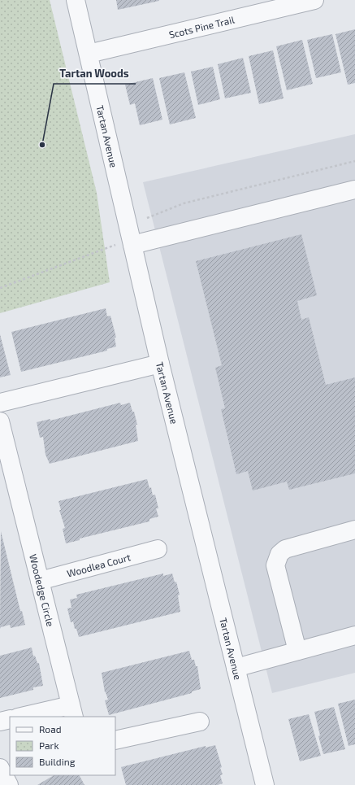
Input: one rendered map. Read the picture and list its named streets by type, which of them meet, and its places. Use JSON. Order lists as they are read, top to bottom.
{
  "streets": {
    "street": [
      "Scots Pine Trail",
      "Tartan Avenue",
      "Woodlea Court",
      "Woodedge Circle"
    ]
  },
  "crossings": [
    ["Scots Pine Trail", "Tartan Avenue"],
    ["Woodlea Court", "Woodedge Circle"]
  ],
  "places": ["Tartan Woods"],
  "legend": ["Road", "Park", "Building"]
}
